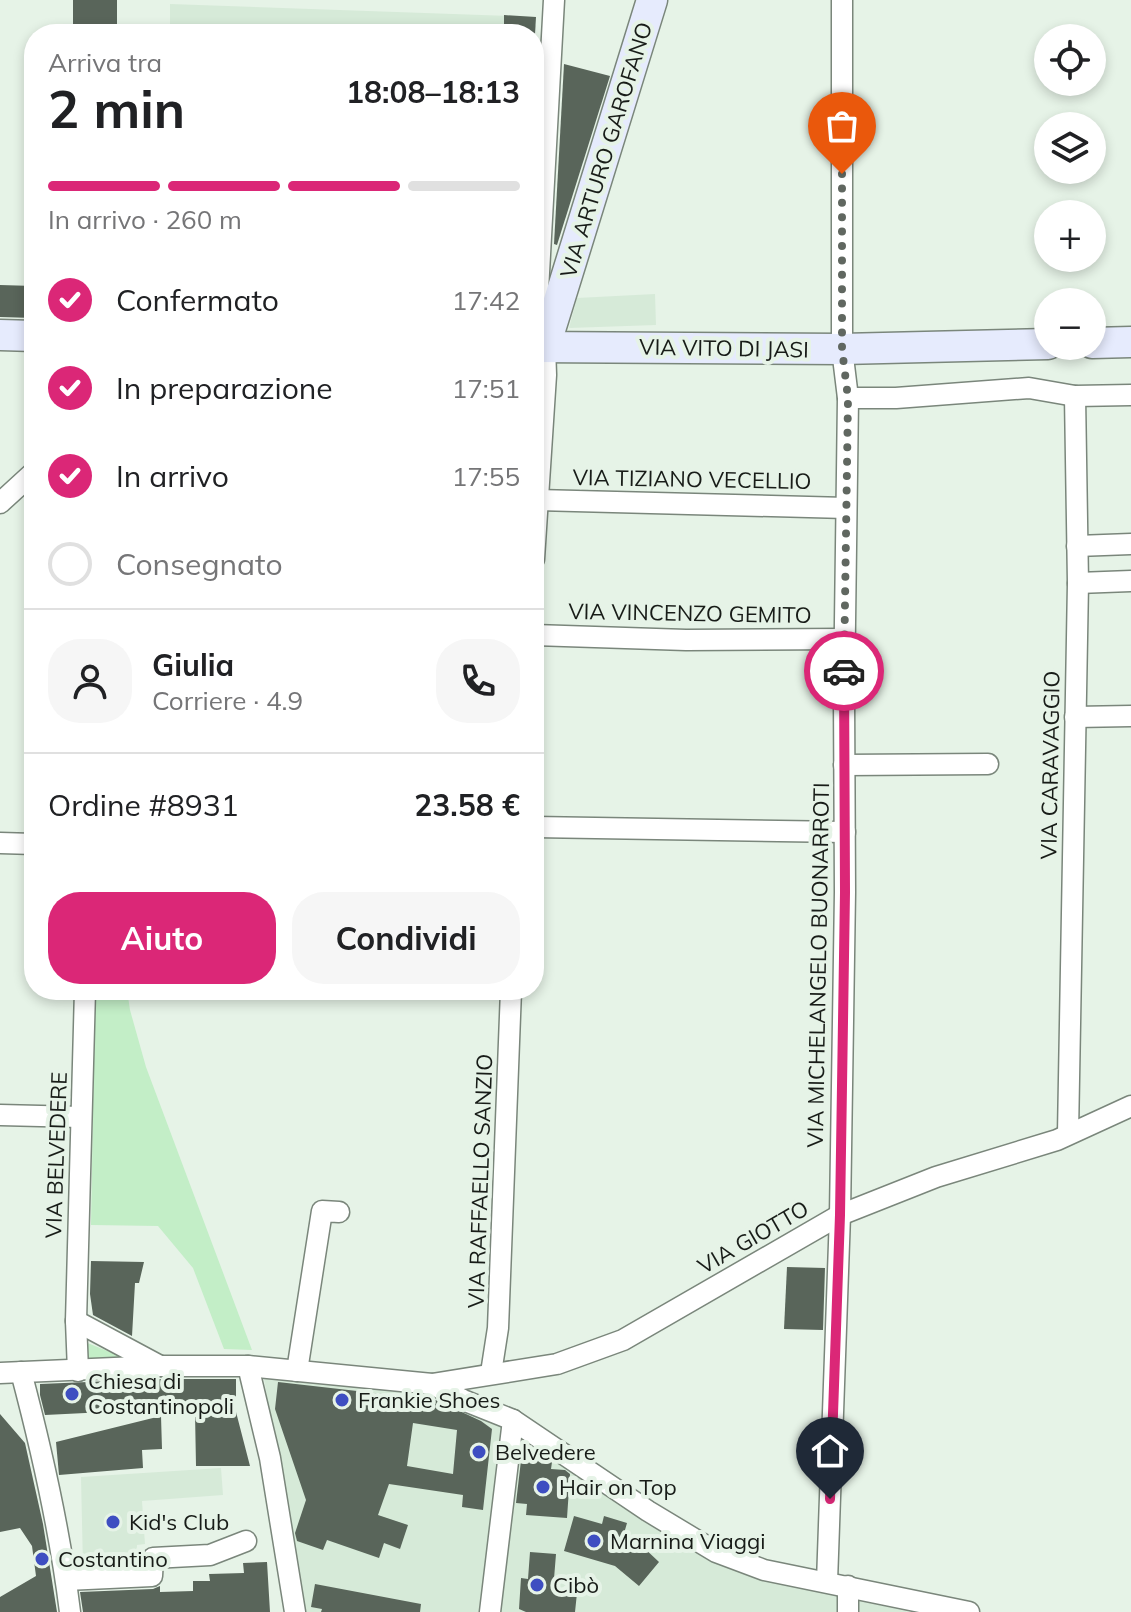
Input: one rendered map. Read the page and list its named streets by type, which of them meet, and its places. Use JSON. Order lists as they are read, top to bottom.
{
  "streets": {
    "street": [
      "VIA ARTURO GAROFANO",
      "VIA VITO DI JASI",
      "VIA TIZIANO VECELLIO",
      "VIA VINCENZO GEMITO",
      "VIA CARAVAGGIO",
      "VIA MICHELANGELO BUONARROTI",
      "VIA BELVEDERE",
      "VIA RAFFAELLO SANZIO",
      "VIA GIOTTO"
    ]
  },
  "crossings": [
    ["VIA VITO DI JASI", "VIA MICHELANGELO BUONARROTI"],
    ["VIA TIZIANO VECELLIO", "VIA MICHELANGELO BUONARROTI"],
    ["VIA VINCENZO GEMITO", "VIA MICHELANGELO BUONARROTI"],
    ["VIA CARAVAGGIO", "VIA GIOTTO"],
    ["VIA MICHELANGELO BUONARROTI", "VIA GIOTTO"],
    ["VIA RAFFAELLO SANZIO", "VIA GIOTTO"]
  ],
  "places": [
    "Chiesa di Costantinopoli",
    "Frankie Shoes",
    "Belvedere",
    "Hair on Top",
    "Kid's Club",
    "Marnina Viaggi",
    "Costantino",
    "Cibò"
  ],
  "page": {
    "map_buttons": ["+", "−"],
    "heading": ["2 min", "Arriva tra", "18:08–18:13"],
    "panel": [
      "Giulia",
      "Corriere · 4.9",
      "Ordine #8931",
      "23.58 €"
    ],
    "bar": "In arrivo · 260 m",
    "list": [
      ["Confermato", "17:42"],
      ["In preparazione", "17:51"],
      ["In arrivo", "17:55"],
      "Consegnato"
    ],
    "buttons": ["Aiuto", "Condividi"]
  }
}
